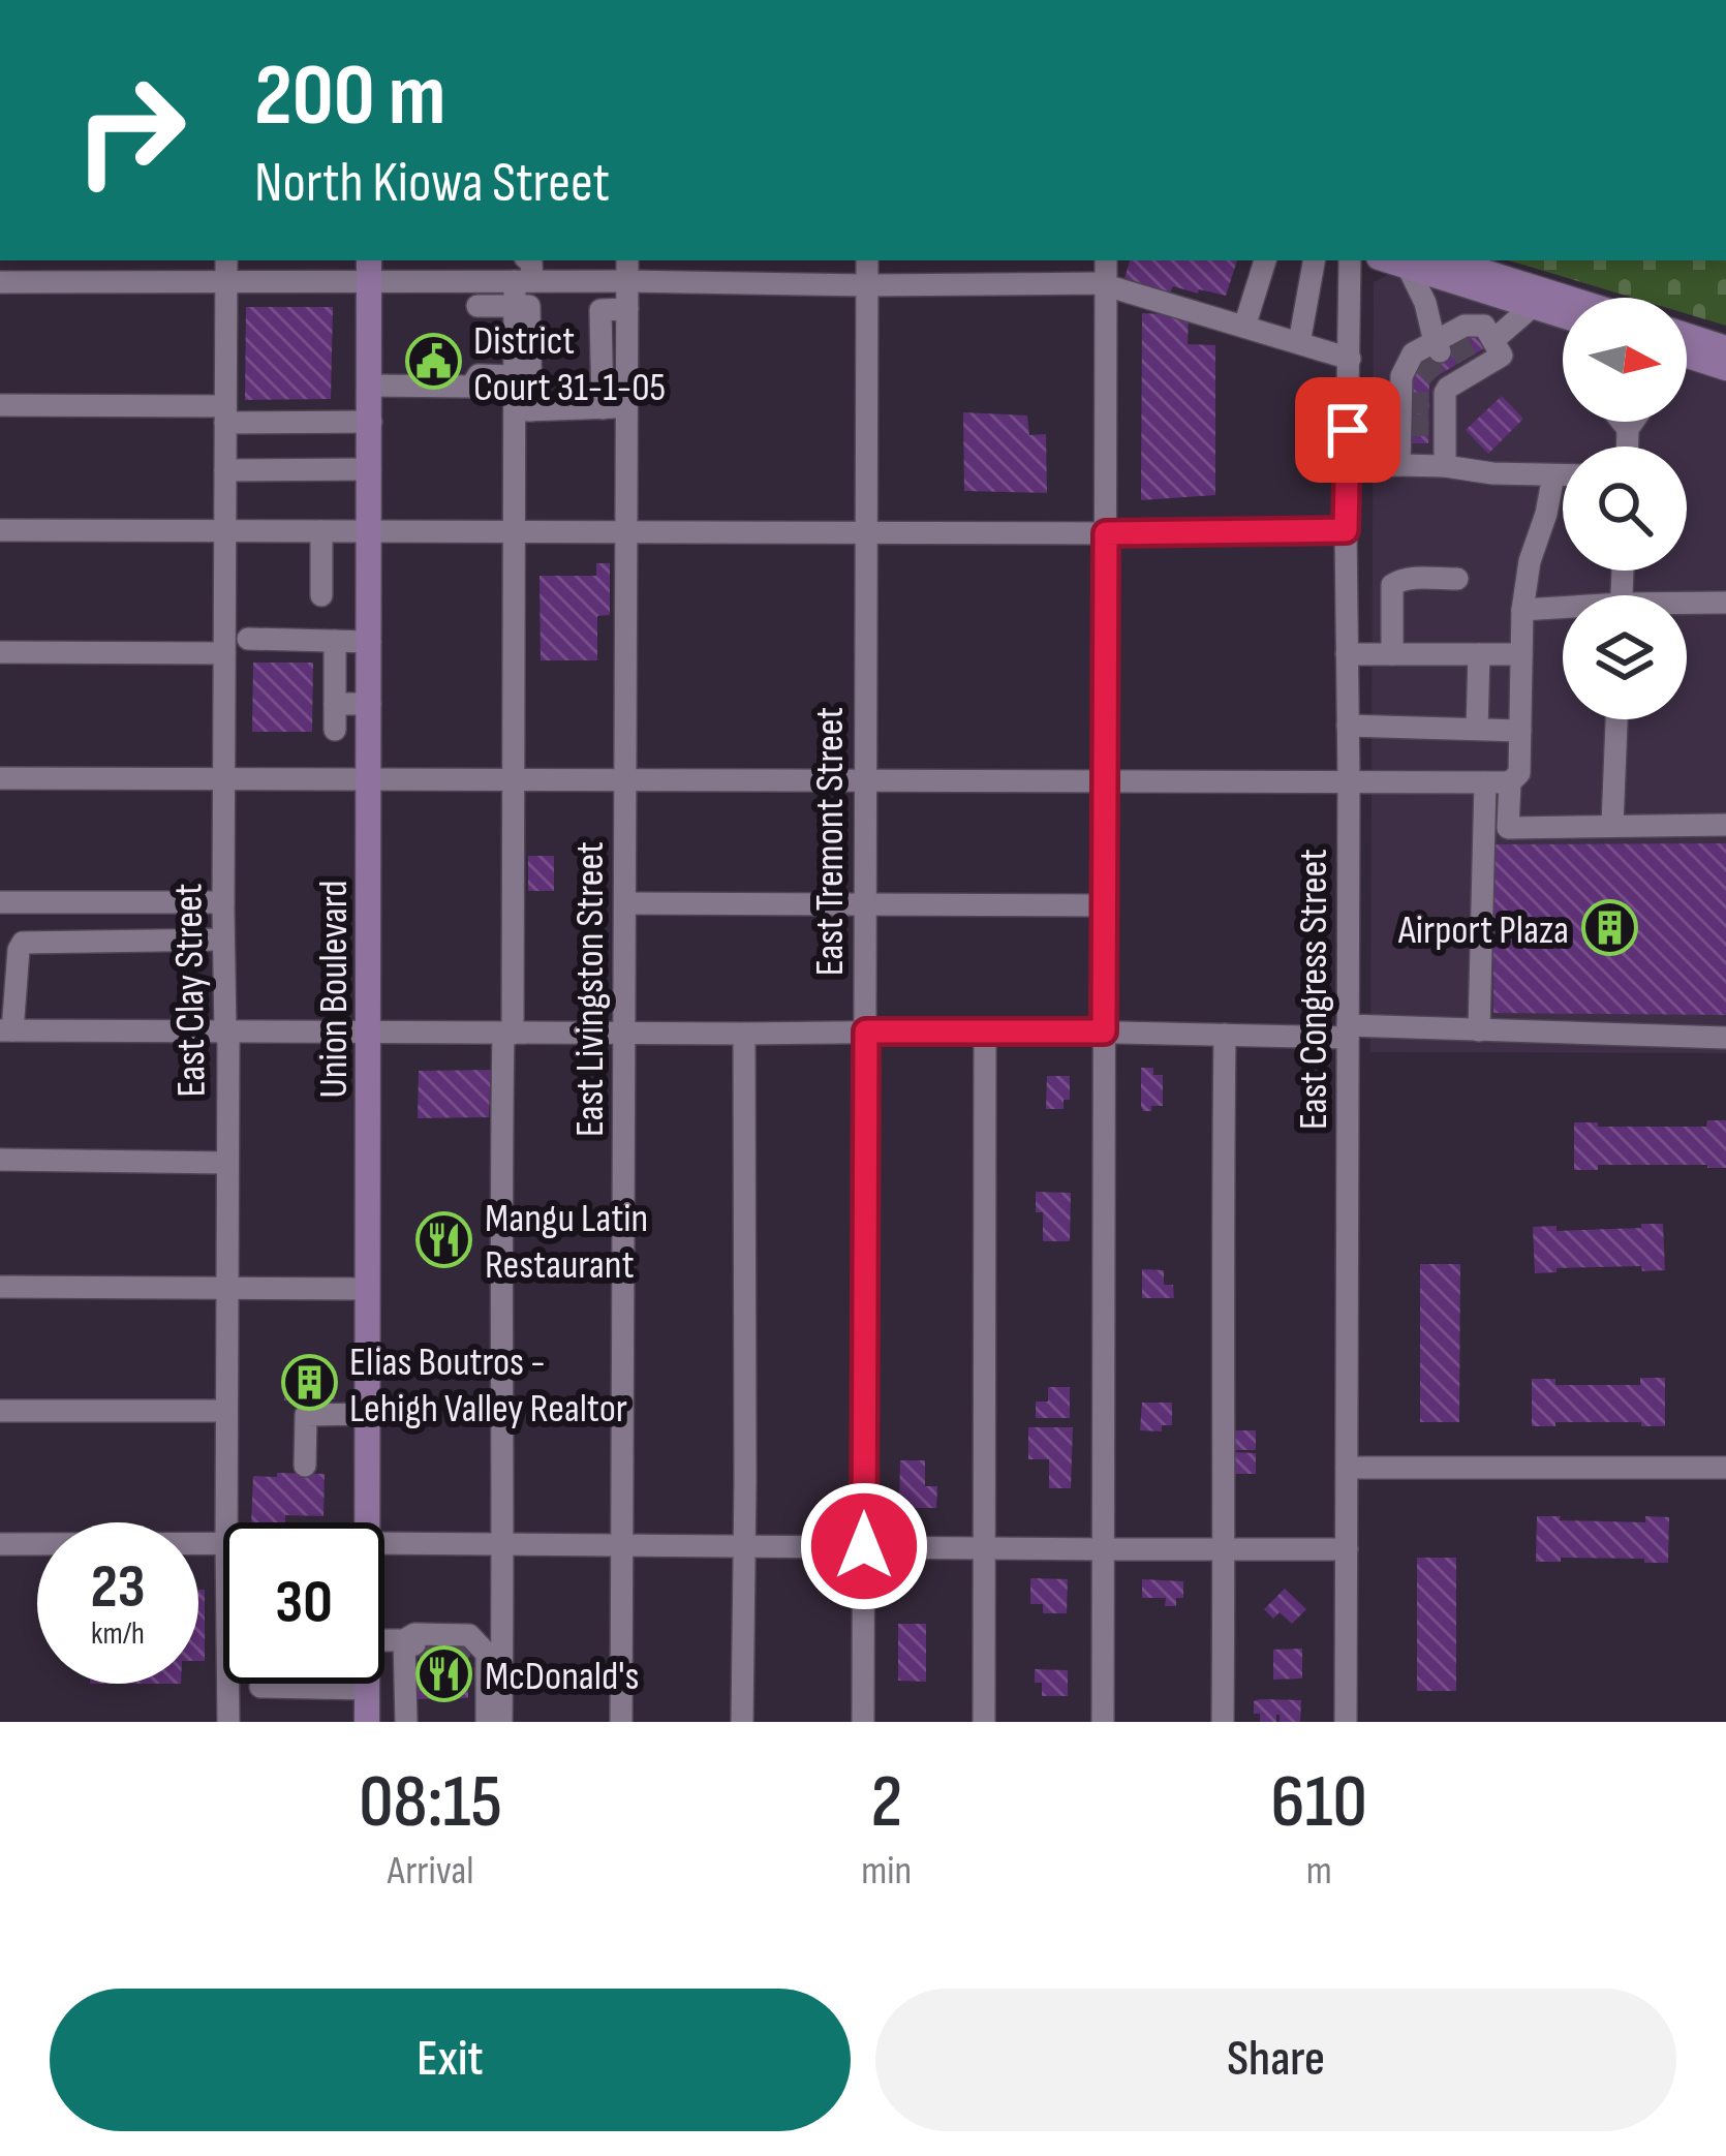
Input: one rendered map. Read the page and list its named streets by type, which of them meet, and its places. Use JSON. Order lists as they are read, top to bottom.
{
  "streets": {
    "main road": ["Union Boulevard"],
    "street": [
      "East Tremont Street",
      "East Livingston Street",
      "East Congress Street",
      "East Clay Street"
    ]
  },
  "places": {
    "public building": ["District Court 31-1-05"],
    "building": ["Airport Plaza", "Elias Boutros - Lehigh Valley Realtor"],
    "restaurant": ["Mangu Latin Restaurant", "McDonald's"]
  },
  "north": "right",
  "page": {
    "turn": ["200 m", "North Kiowa Street"],
    "speed": "23 km/h",
    "limit": "30",
    "eta": [
      "08:15",
      "Arrival",
      "2",
      "min",
      "610",
      "m"
    ],
    "buttons": ["Exit", "Share"]
  }
}
